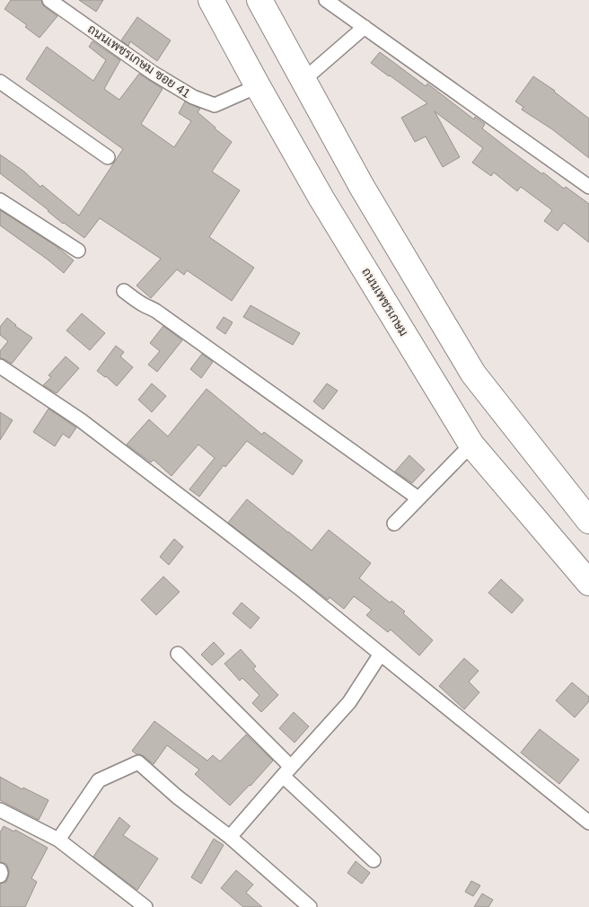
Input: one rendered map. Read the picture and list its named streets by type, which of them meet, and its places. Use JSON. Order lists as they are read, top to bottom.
{
  "streets": {
    "highway": ["ถนนเพชรเกษม"],
    "street": ["ถนนเพชรเกษม ซอย 41"]
  },
  "crossings": [
    ["ถนนเพชรเกษม ซอย 41", "ถนนเพชรเกษม"]
  ]
}
